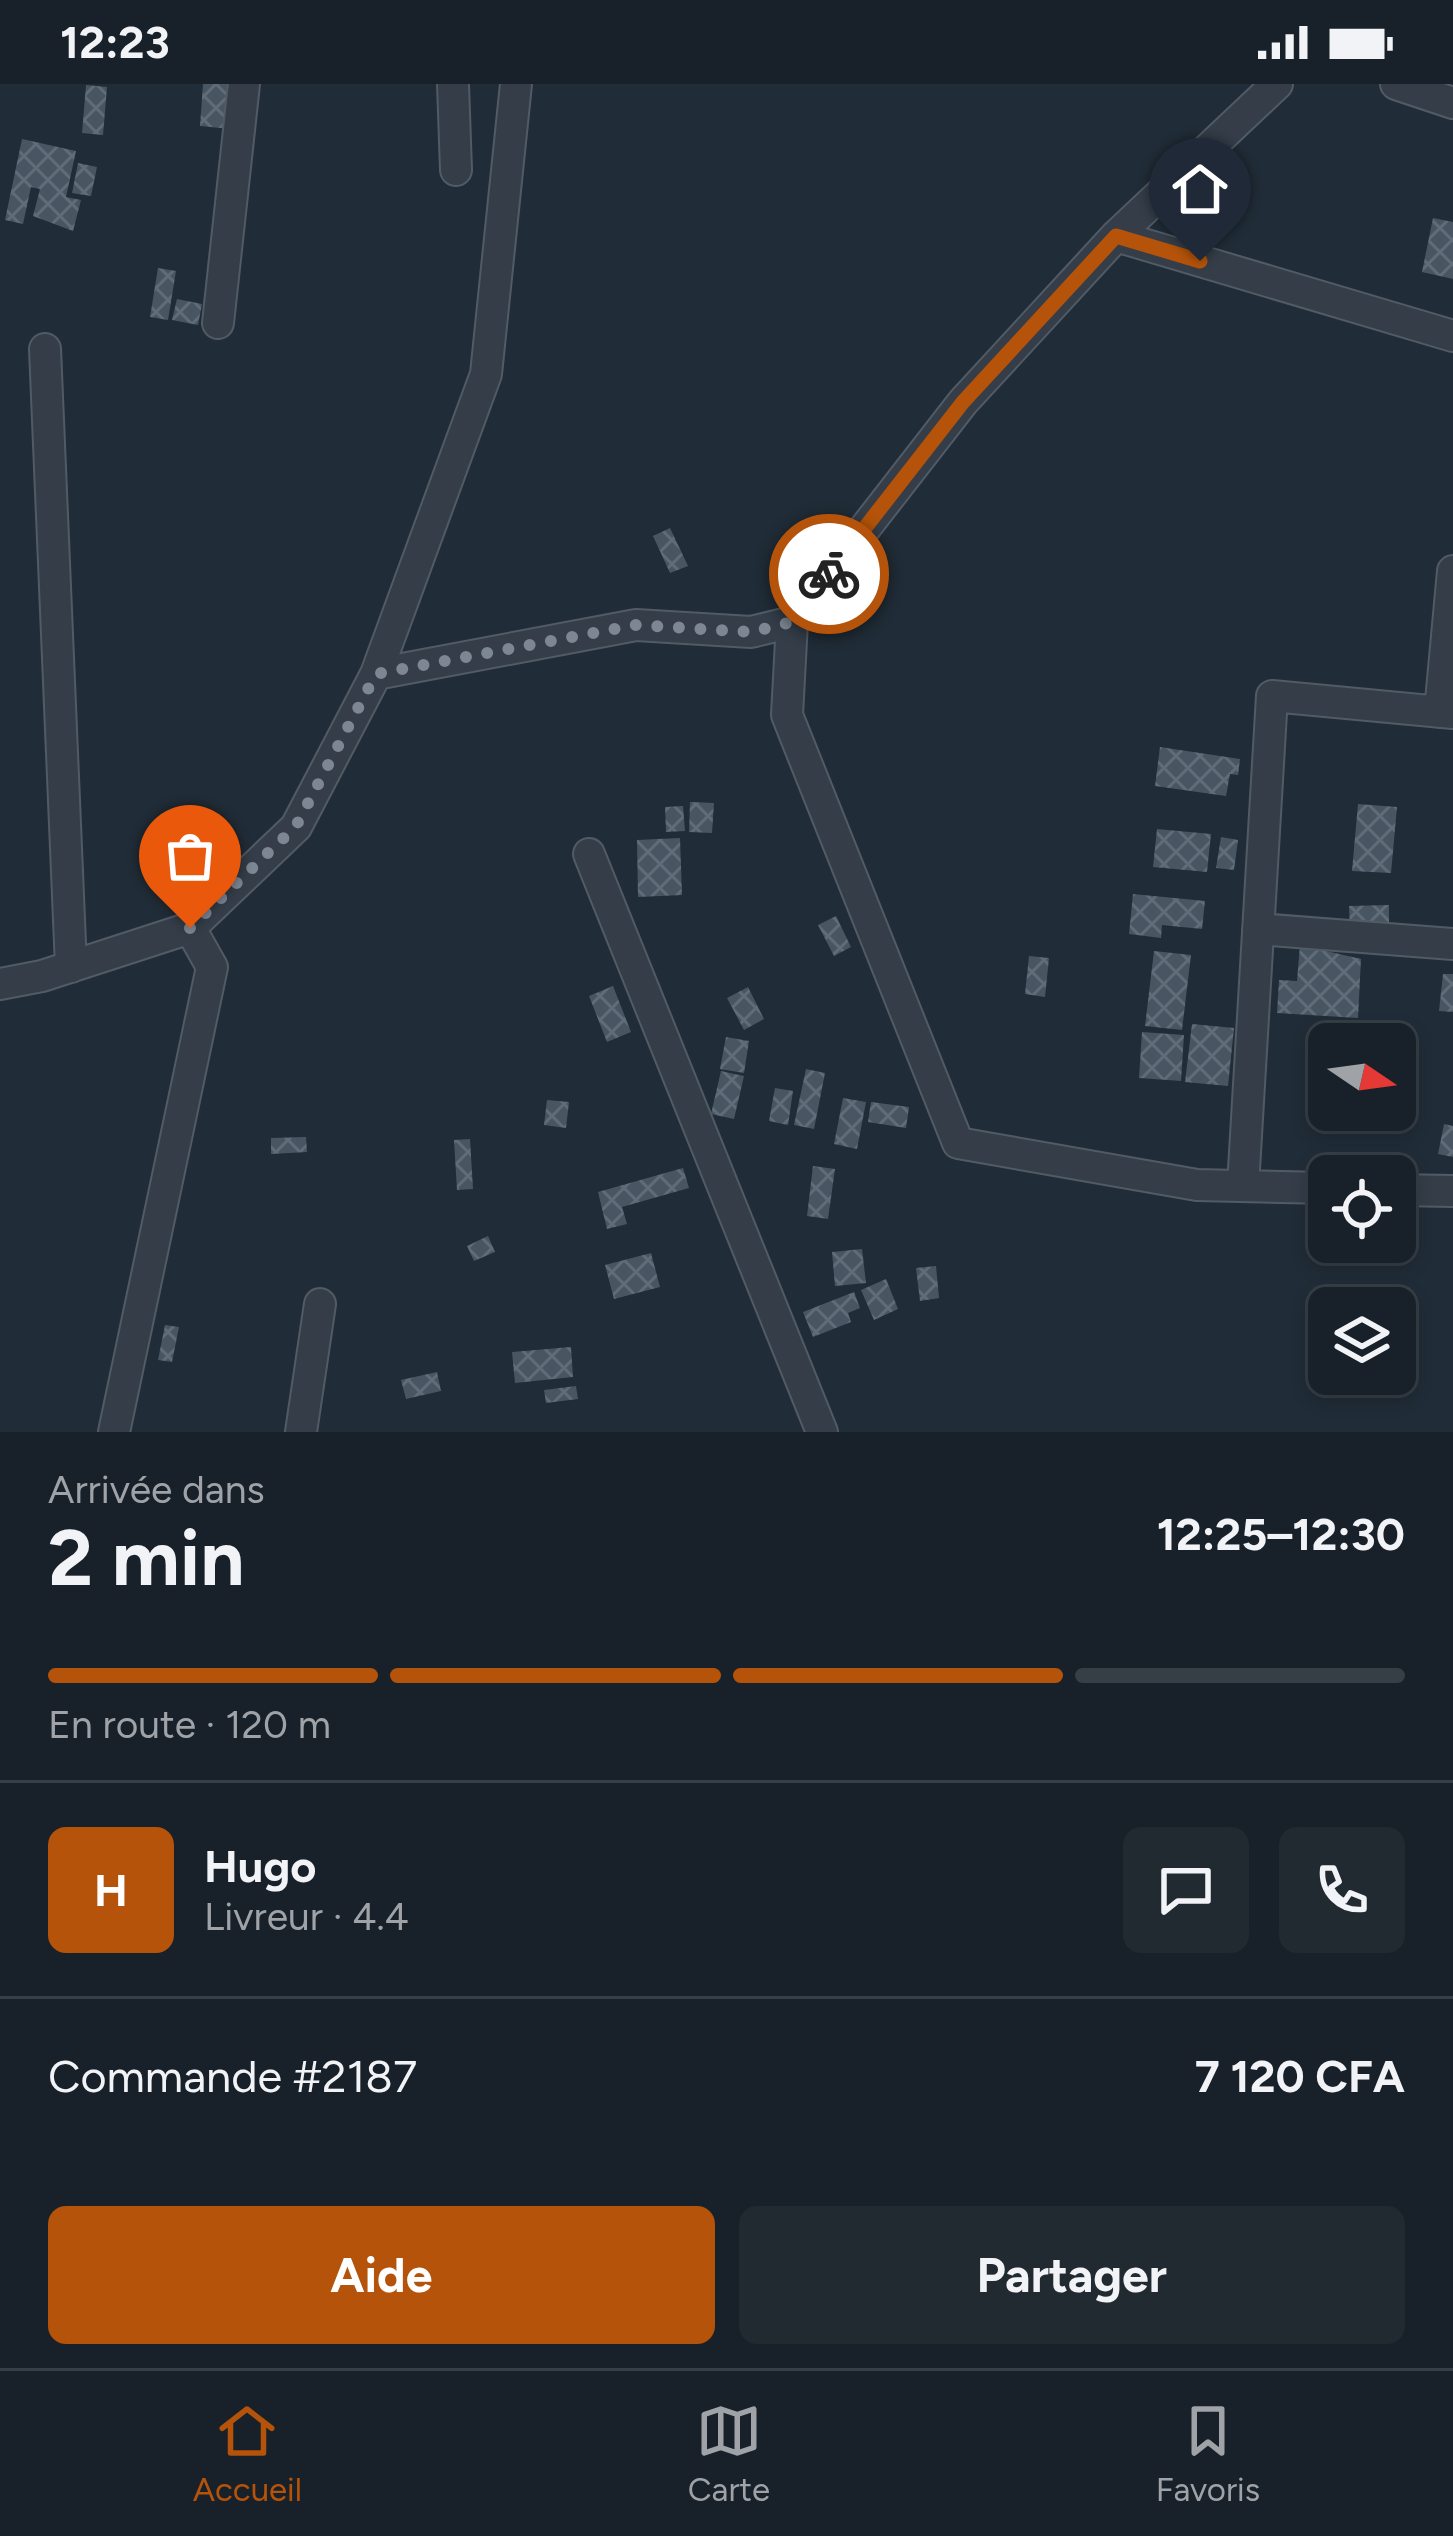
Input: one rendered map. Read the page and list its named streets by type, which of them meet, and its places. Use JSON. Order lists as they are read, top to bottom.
{
  "north": "right",
  "page": {
    "status": "12:23",
    "heading": ["2 min", "Arrivée dans", "12:25–12:30"],
    "panel": [
      "Hugo",
      "Livreur · 4.4",
      "Commande #2187",
      "7 120 CFA"
    ],
    "bar": "En route · 120 m",
    "round": "H",
    "buttons": ["Aide", "Partager"],
    "tabs": ["Accueil", "Carte", "Favoris"]
  }
}
